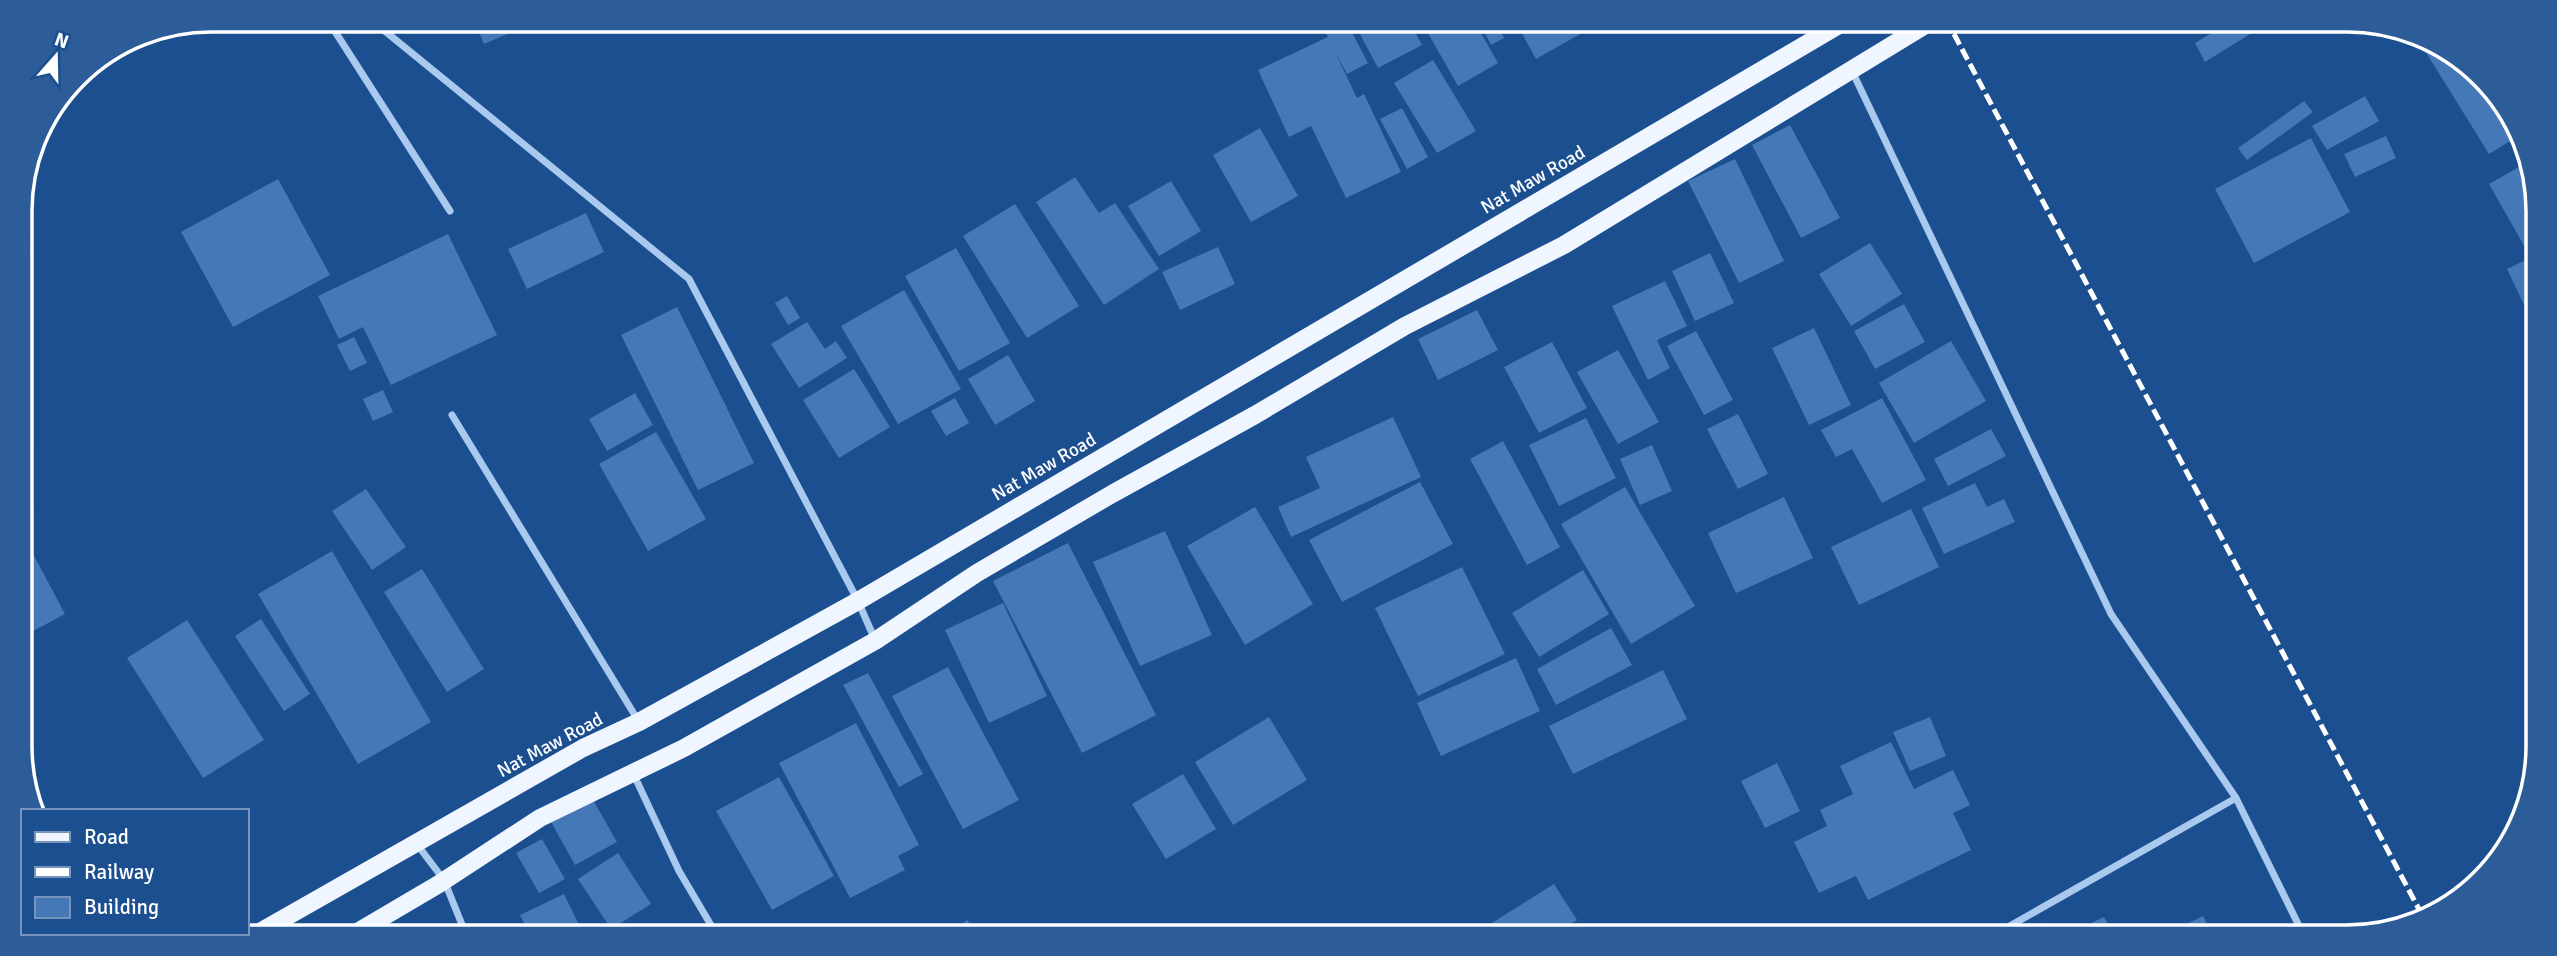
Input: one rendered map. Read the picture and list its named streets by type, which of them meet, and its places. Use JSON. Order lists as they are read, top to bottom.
{
  "streets": {
    "main road": ["Nat Maw Road"]
  },
  "legend": ["Road", "Railway", "Building"],
  "north": "top"
}
